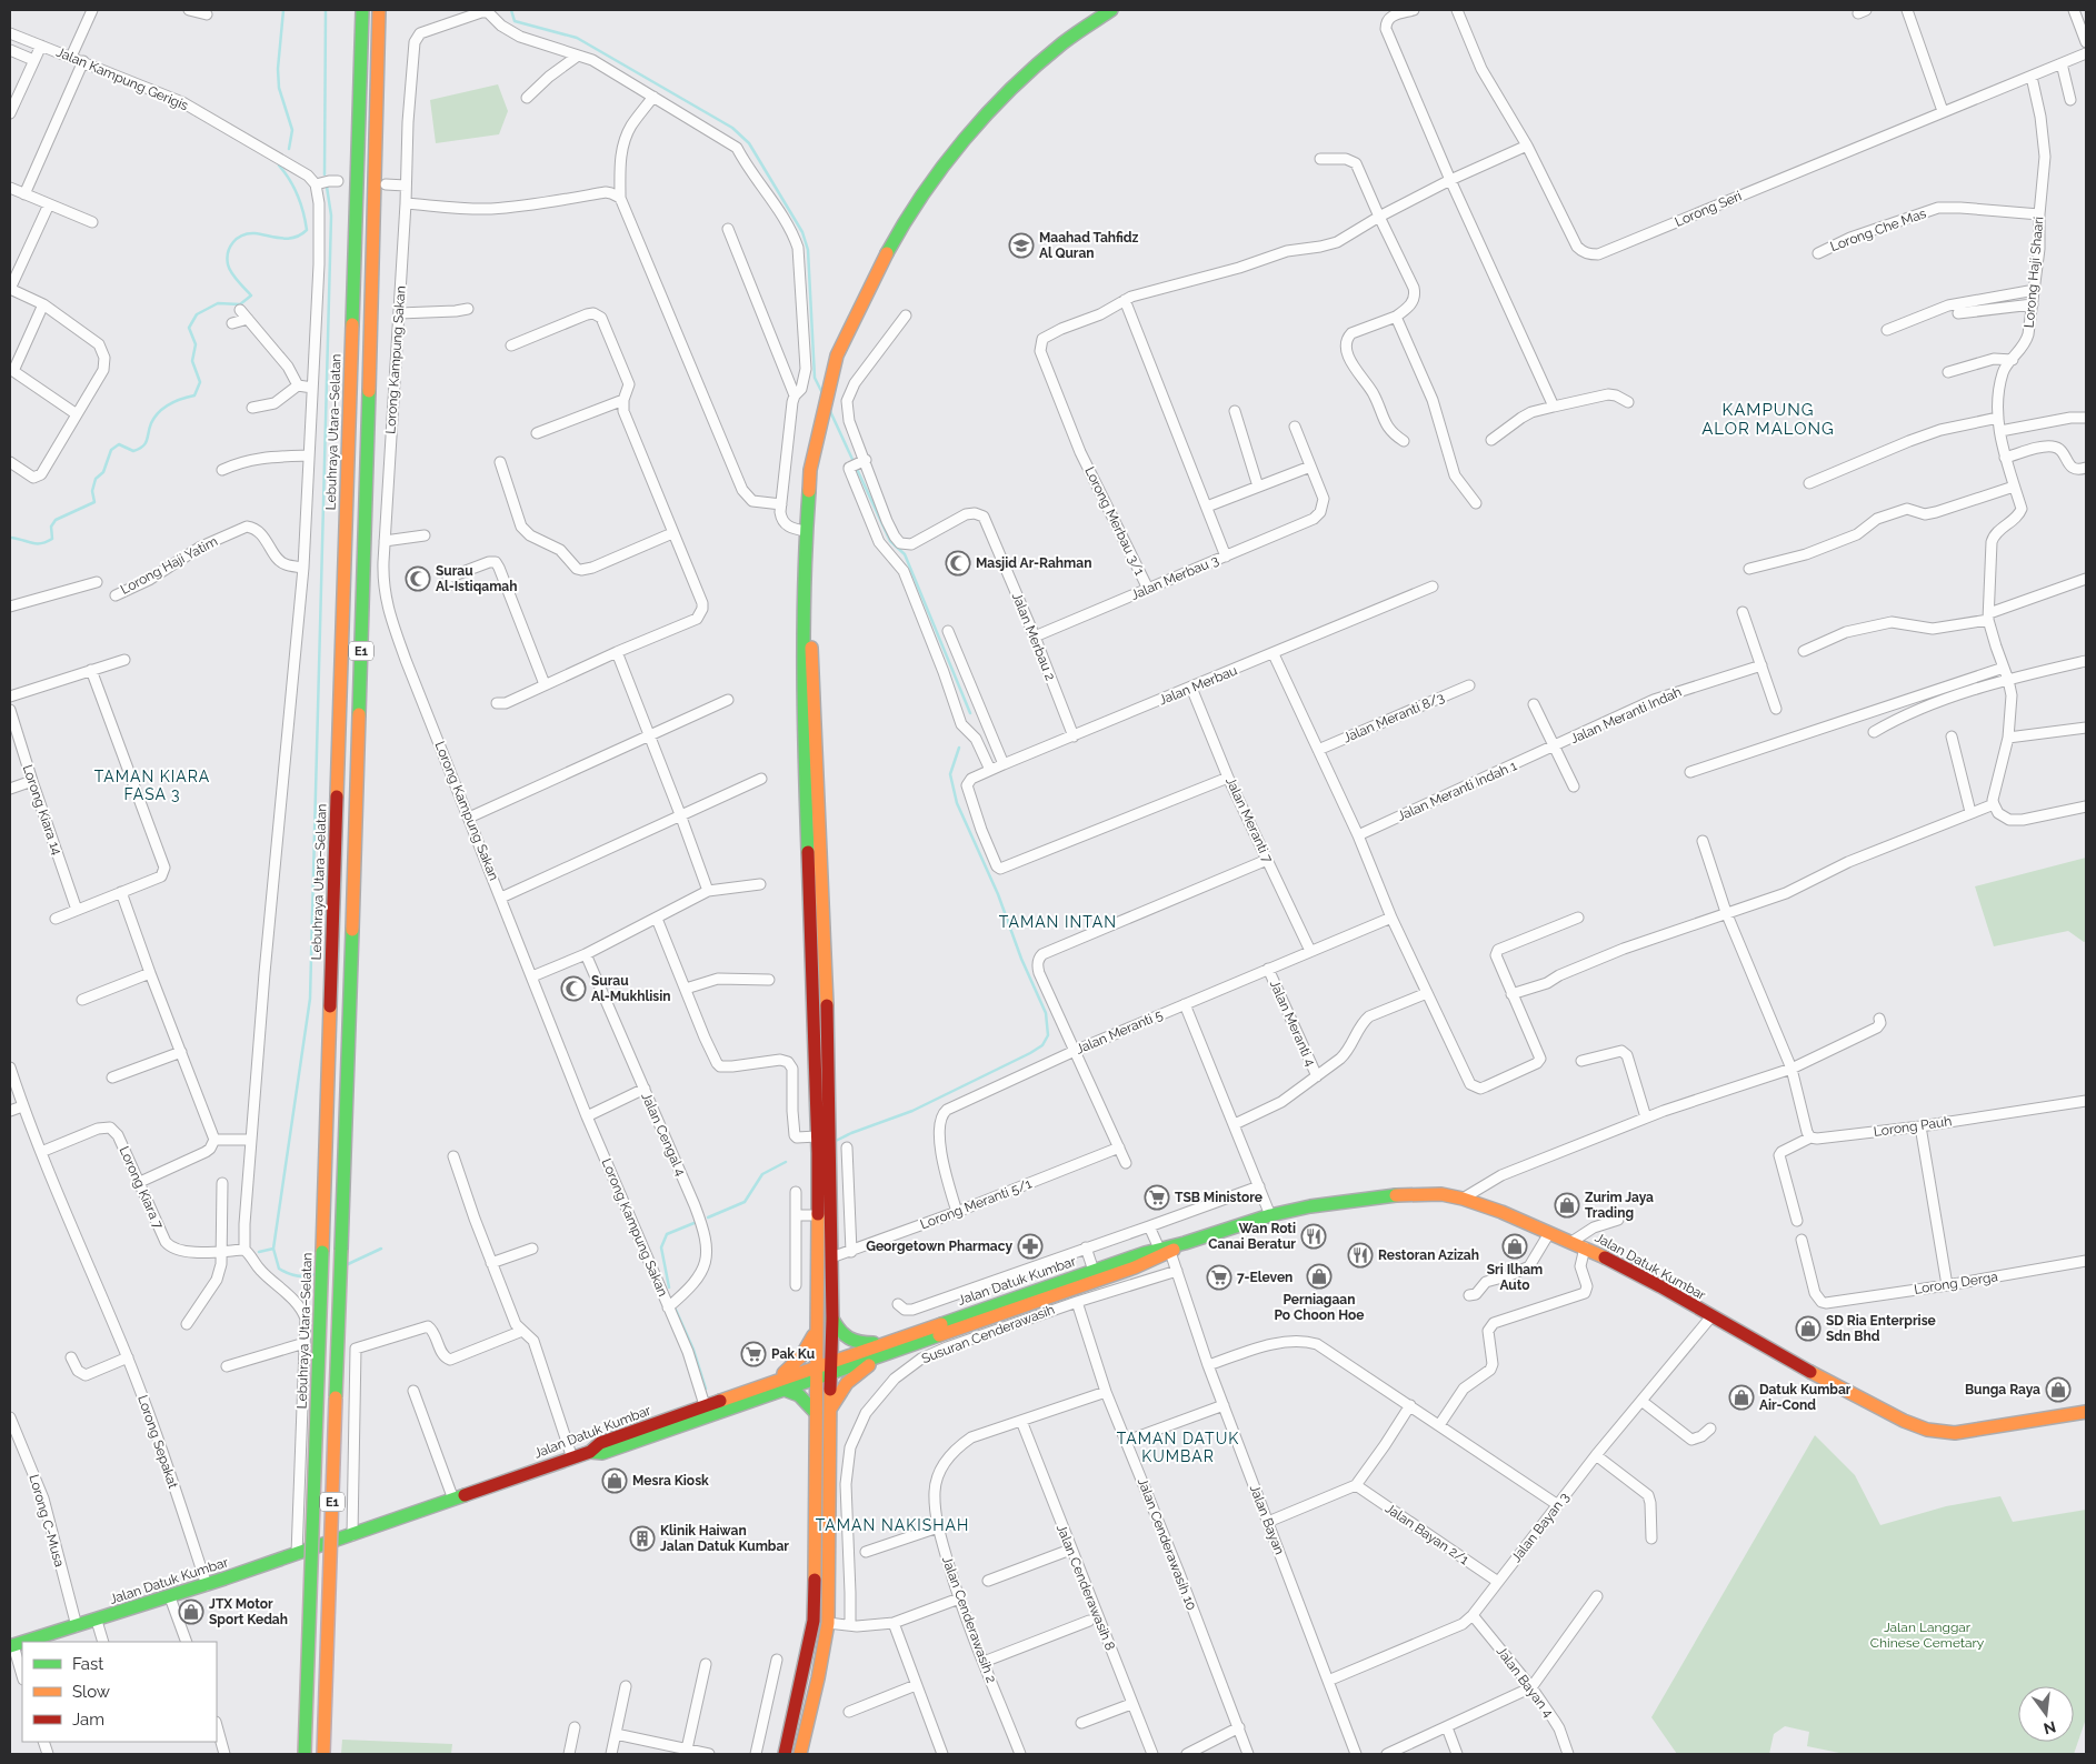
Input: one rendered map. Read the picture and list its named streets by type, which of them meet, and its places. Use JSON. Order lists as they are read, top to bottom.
{
  "streets": {
    "main road": ["Lebuhraya Utara–Selatan", "E1", "Jalan Datuk Kumbar"],
    "street": [
      "Jalan Kampung Gerigis",
      "Lorong Seri",
      "Lorong Che Mas",
      "Lorong Haji Shaari",
      "Lorong Kampung Sakan",
      "Lorong Merbau 3/1",
      "Lorong Haji Yatim",
      "Jalan Merbau 3",
      "Jalan Merbau 2",
      "Jalan Merbau",
      "Jalan Meranti Indah",
      "Jalan Meranti 8/3",
      "Jalan Meranti Indah 1",
      "Lorong Kiara 14",
      "Jalan Meranti 7",
      "Jalan Meranti 4",
      "Jalan Meranti 5",
      "Lorong Pauh",
      "Jalan Cengal 4",
      "Lorong Kiara 7",
      "Lorong Meranti 5/1",
      "Lorong Derga",
      "Susuran Cenderawasih",
      "Lorong Sepakat",
      "Jalan Bayan",
      "Lorong C-Musa",
      "Jalan Bayan 3",
      "Jalan Bayan 2/1",
      "Jalan Cenderawasih 10",
      "Jalan Cenderawasih 8",
      "Jalan Cenderawasih 2",
      "Jalan Bayan 4"
    ]
  },
  "crossings": [
    ["Lorong Seri", "Lorong Haji Shaari"],
    ["Lorong Che Mas", "Lorong Haji Shaari"],
    ["Lorong Kampung Sakan", "Jalan Cengal 4"],
    ["Lorong Kampung Sakan", "Jalan Datuk Kumbar"],
    ["Lorong Merbau 3/1", "Jalan Merbau 3"],
    ["Jalan Merbau 3", "Jalan Merbau 2"],
    ["Jalan Merbau 2", "Jalan Merbau"],
    ["Jalan Merbau", "Jalan Meranti 7"],
    ["Jalan Meranti Indah", "Jalan Meranti Indah 1"],
    ["Jalan Meranti 7", "Jalan Meranti 5"],
    ["Jalan Meranti 4", "Jalan Meranti 5"],
    ["Jalan Meranti 5", "Lorong Meranti 5/1"],
    ["Lorong Kiara 7", "Lorong Sepakat"],
    ["Jalan Datuk Kumbar", "Lorong Sepakat"],
    ["Jalan Datuk Kumbar", "Jalan Bayan"],
    ["Jalan Datuk Kumbar", "Lorong C-Musa"],
    ["Jalan Datuk Kumbar", "Jalan Bayan 3"],
    ["Susuran Cenderawasih", "Jalan Bayan"],
    ["Susuran Cenderawasih", "Jalan Cenderawasih 10"],
    ["Jalan Bayan", "Jalan Bayan 3"],
    ["Jalan Bayan 3", "Jalan Bayan 2/1"],
    ["Jalan Bayan 3", "Jalan Bayan 4"],
    ["Jalan Cenderawasih 10", "Jalan Cenderawasih 2"],
    ["Jalan Cenderawasih 8", "Jalan Cenderawasih 2"]
  ],
  "districts": [
    "KAMPUNG ALOR MALONG",
    "TAMAN KIARA FASA 3",
    "TAMAN INTAN",
    "TAMAN DATUK KUMBAR",
    "TAMAN NAKISHAH"
  ],
  "parks": ["Jalan Langgar Chinese Cemetary"],
  "places": {
    "school or university": ["Maahad Tahfidz Al Quran"],
    "mosque": ["Masjid Ar-Rahman", "Surau Al-Istiqamah", "Surau Al-Mukhlisin"],
    "supermarket": ["TSB Ministore", "7-Eleven", "Pak Ku"],
    "shop": [
      "Zurim Jaya Trading",
      "Sri Ilham Auto",
      "Perniagaan Po Choon Hoe",
      "SD Ria Enterprise Sdn Bhd",
      "Bunga Raya",
      "Datuk Kumbar Air-Cond",
      "Mesra Kiosk",
      "JTX Motor Sport Kedah"
    ],
    "restaurant": ["Wan Roti Canai Beratur", "Restoran Azizah"],
    "pharmacy": ["Georgetown Pharmacy"],
    "building": ["Klinik Haiwan Jalan Datuk Kumbar"]
  },
  "legend": ["Fast", "Slow", "Jam"],
  "north": "bottom"
}
